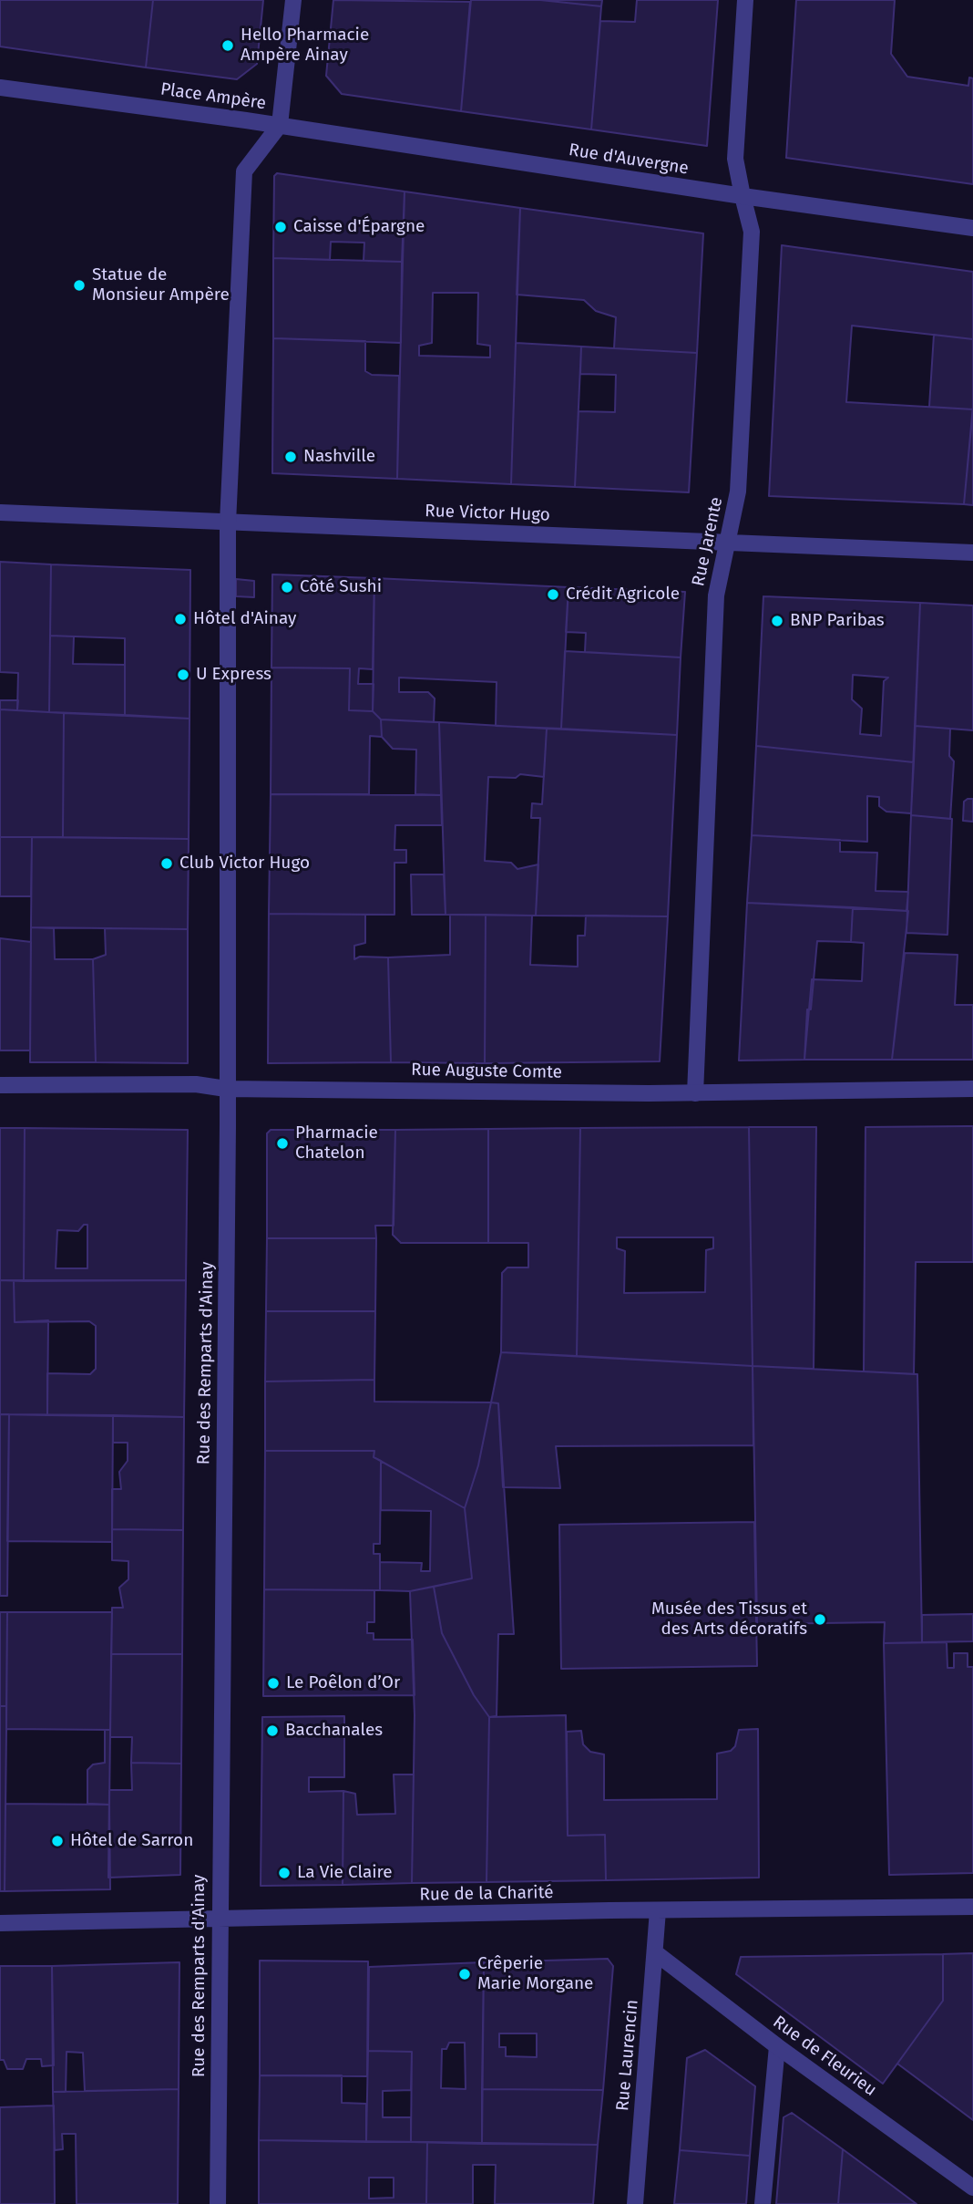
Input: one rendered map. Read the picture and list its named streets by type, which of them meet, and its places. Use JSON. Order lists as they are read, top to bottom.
{
  "streets": {
    "street": [
      "Place Ampère",
      "Rue d'Auvergne",
      "Rue Victor Hugo",
      "Rue Jarente",
      "Rue Auguste Comte",
      "Rue des Remparts d'Ainay",
      "Rue de la Charité",
      "Rue Laurencin",
      "Rue de Fleurieu"
    ]
  },
  "crossings": [
    ["Place Ampère", "Rue d'Auvergne"],
    ["Place Ampère", "Rue Victor Hugo"],
    ["Place Ampère", "Rue des Remparts d'Ainay"],
    ["Rue d'Auvergne", "Rue Jarente"],
    ["Rue Victor Hugo", "Rue Jarente"],
    ["Rue Victor Hugo", "Rue des Remparts d'Ainay"],
    ["Rue Jarente", "Rue Auguste Comte"],
    ["Rue Auguste Comte", "Rue des Remparts d'Ainay"],
    ["Rue des Remparts d'Ainay", "Rue de la Charité"],
    ["Rue de la Charité", "Rue Laurencin"],
    ["Rue Laurencin", "Rue de Fleurieu"]
  ],
  "places": [
    "Hello Pharmacie Ampère Ainay",
    "Caisse d'Épargne",
    "Statue de Monsieur Ampère",
    "Nashville",
    "Côté Sushi",
    "Crédit Agricole",
    "Hôtel d'Ainay",
    "BNP Paribas",
    "U Express",
    "Club Victor Hugo",
    "Pharmacie Chatelon",
    "Musée des Tissus et des Arts décoratifs",
    "Le Poêlon d’Or",
    "Bacchanales",
    "Hôtel de Sarron",
    "La Vie Claire",
    "Crêperie Marie Morgane"
  ]
}
